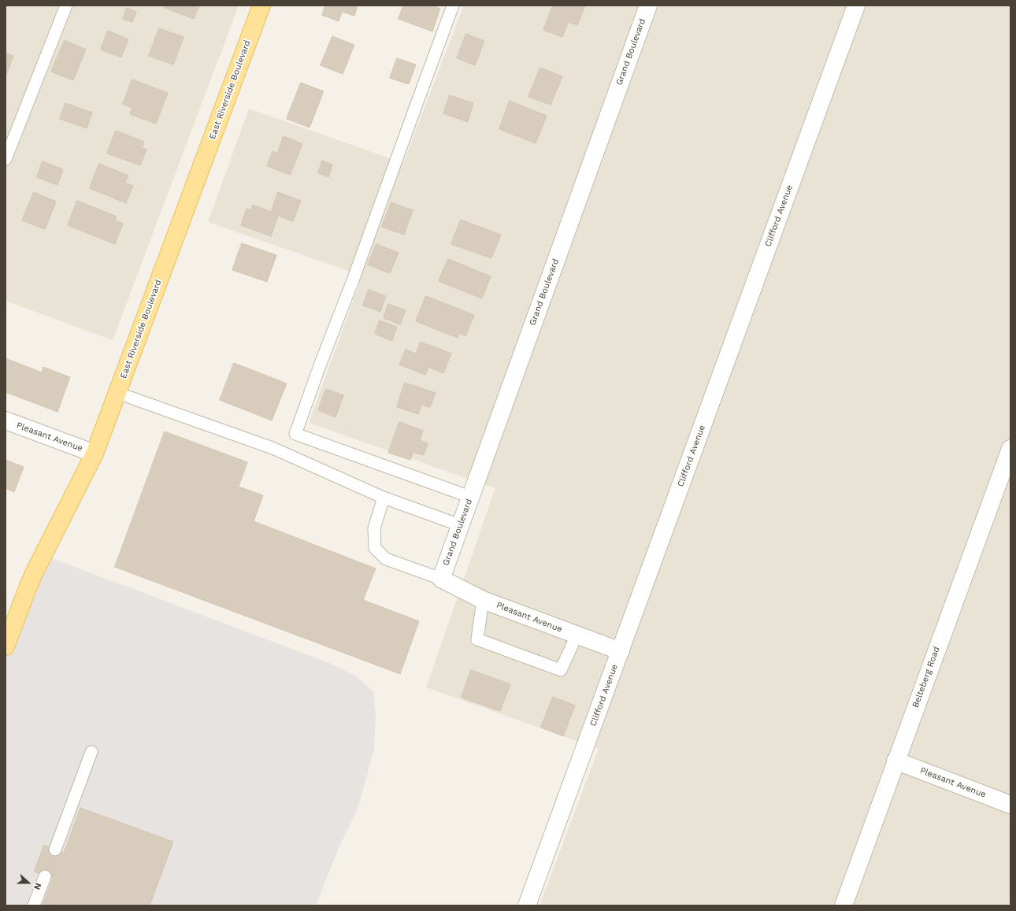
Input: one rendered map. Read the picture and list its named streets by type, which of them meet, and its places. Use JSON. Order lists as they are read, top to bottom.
{
  "streets": {
    "main road": ["East Riverside Boulevard"],
    "street": [
      "Grand Boulevard",
      "Clifford Avenue",
      "Pleasant Avenue",
      "Belteberg Road"
    ]
  },
  "crossings": [
    ["Grand Boulevard", "Pleasant Avenue"],
    ["East Riverside Boulevard", "Pleasant Avenue"],
    ["Clifford Avenue", "Pleasant Avenue"],
    ["Pleasant Avenue", "Belteberg Road"]
  ],
  "north": "right"
}
